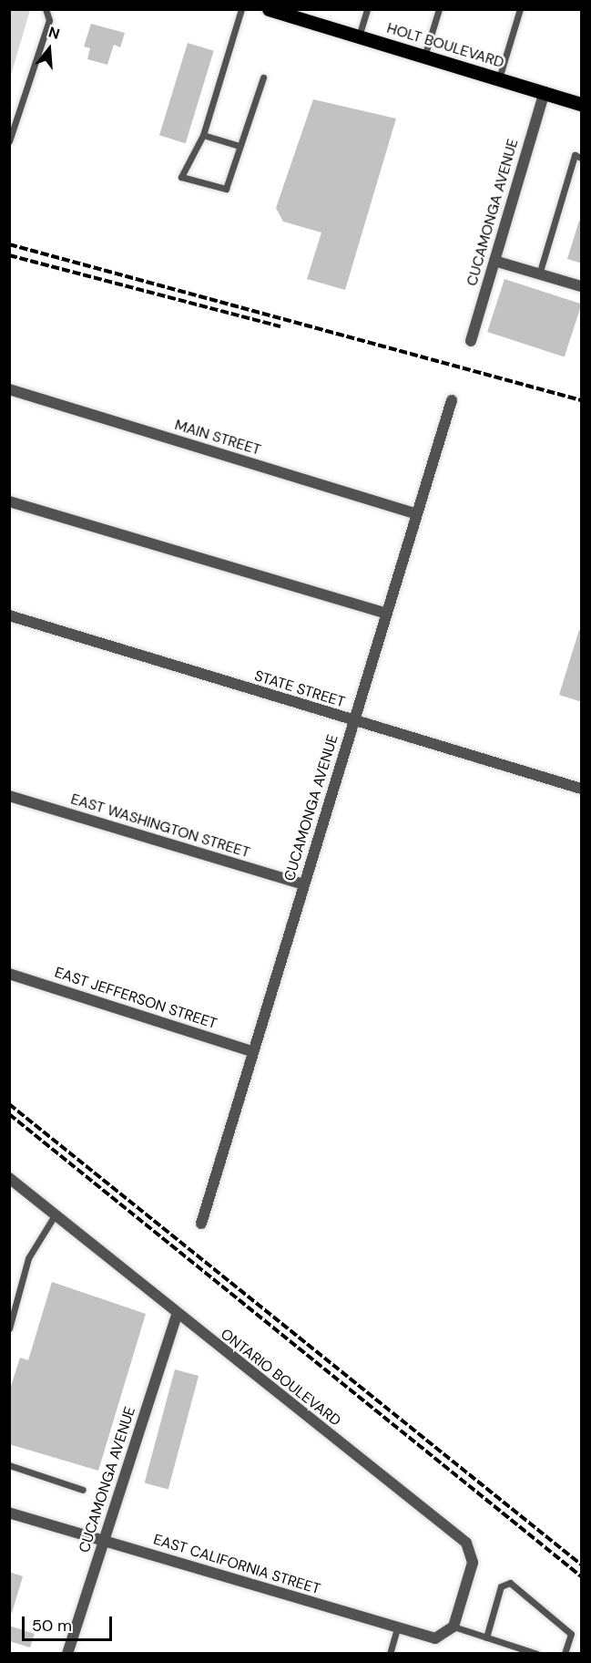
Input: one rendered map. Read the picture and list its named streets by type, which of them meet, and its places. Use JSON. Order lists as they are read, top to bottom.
{
  "streets": {
    "main road": ["HOLT BOULEVARD"],
    "street": [
      "CUCAMONGA AVENUE",
      "MAIN STREET",
      "STATE STREET",
      "EAST WASHINGTON STREET",
      "EAST JEFFERSON STREET",
      "ONTARIO BOULEVARD",
      "EAST CALIFORNIA STREET"
    ]
  },
  "crossings": [
    ["HOLT BOULEVARD", "CUCAMONGA AVENUE"],
    ["CUCAMONGA AVENUE", "MAIN STREET"],
    ["CUCAMONGA AVENUE", "STATE STREET"],
    ["CUCAMONGA AVENUE", "EAST WASHINGTON STREET"],
    ["CUCAMONGA AVENUE", "EAST JEFFERSON STREET"],
    ["CUCAMONGA AVENUE", "ONTARIO BOULEVARD"],
    ["CUCAMONGA AVENUE", "EAST CALIFORNIA STREET"],
    ["ONTARIO BOULEVARD", "EAST CALIFORNIA STREET"]
  ],
  "scale_bar": "50 m",
  "north": "top"
}
